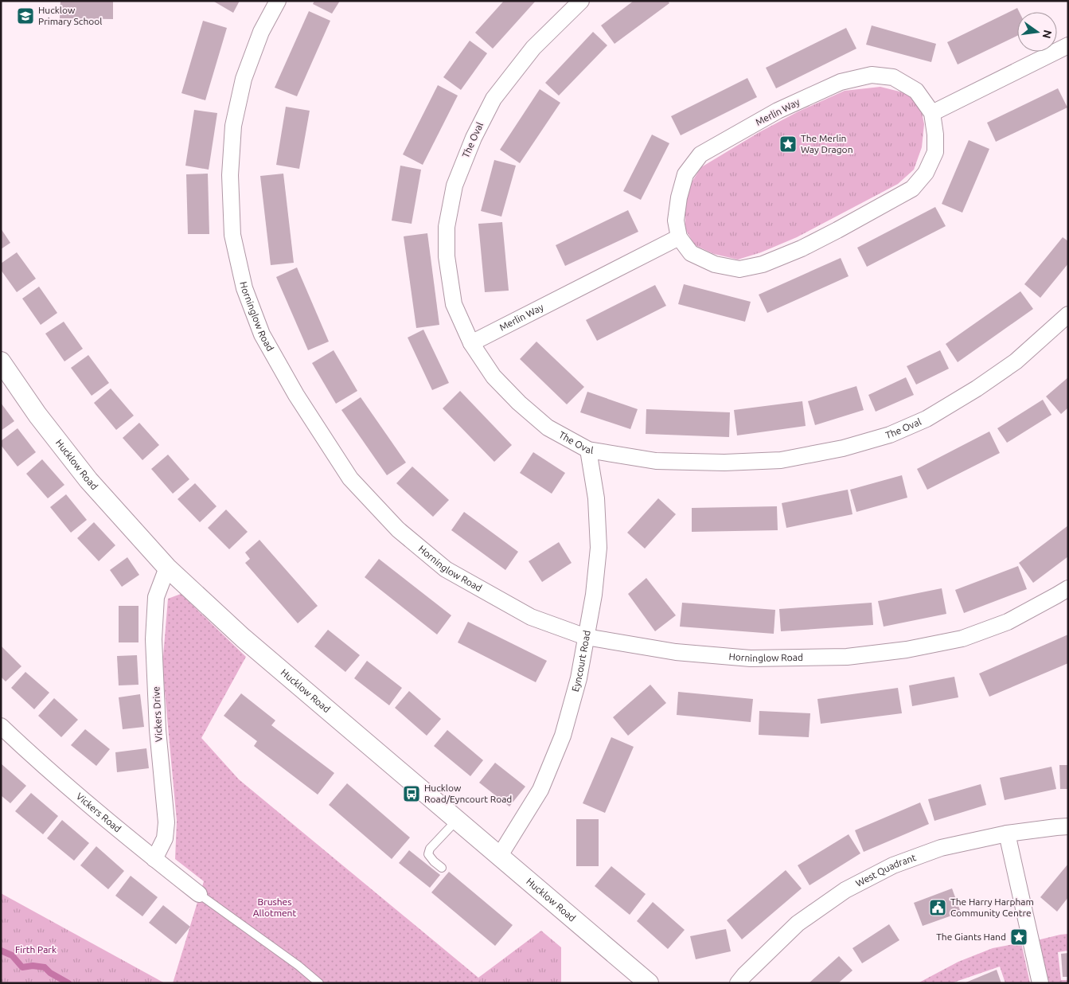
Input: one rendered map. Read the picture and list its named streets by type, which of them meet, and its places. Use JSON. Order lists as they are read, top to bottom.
{
  "streets": {
    "street": [
      "Merlin Way",
      "The Oval",
      "Horninglow Road",
      "Hucklow Road",
      "Eyncourt Road",
      "Vickers Drive",
      "Vickers Road",
      "West Quadrant"
    ]
  },
  "crossings": [
    ["Merlin Way", "The Oval"],
    ["The Oval", "Eyncourt Road"],
    ["Horninglow Road", "Eyncourt Road"],
    ["Hucklow Road", "Eyncourt Road"],
    ["Hucklow Road", "Vickers Drive"],
    ["Vickers Drive", "Vickers Road"]
  ],
  "parks": ["Brushes Allotment", "Firth Park"],
  "places": {
    "school or university": ["Hucklow Primary School"],
    "place": ["The Merlin Way Dragon", "The Giants Hand"],
    "bus stop": ["Hucklow Road/Eyncourt Road"],
    "public building": ["The Harry Harpham Community Centre"]
  },
  "north": "right"
}
